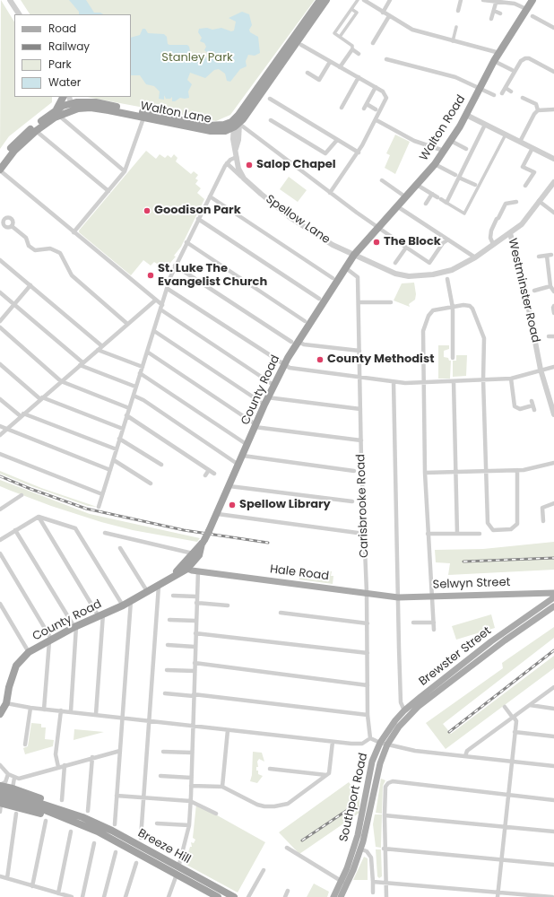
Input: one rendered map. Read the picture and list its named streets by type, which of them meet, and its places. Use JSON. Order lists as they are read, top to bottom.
{
  "streets": {
    "highway": [
      "Walton Lane",
      "Walton Road",
      "County Road",
      "Breeze Hill"
    ],
    "main road": [
      "Hale Road",
      "Selwyn Street",
      "Brewster Street",
      "Southport Road"
    ],
    "street": ["Spellow Lane", "Westminster Road", "Carisbrooke Road"]
  },
  "crossings": [
    ["Walton Lane", "Spellow Lane"],
    ["Walton Road", "Spellow Lane"],
    ["Walton Road", "County Road"],
    ["Spellow Lane", "Westminster Road"],
    ["Spellow Lane", "County Road"],
    ["County Road", "Carisbrooke Road"],
    ["County Road", "Hale Road"],
    ["Carisbrooke Road", "Hale Road"],
    ["Hale Road", "Selwyn Street"],
    ["Brewster Street", "Southport Road"]
  ],
  "parks": ["Stanley Park"],
  "places": [
    "Salop Chapel",
    "Goodison Park",
    "The Block",
    "St. Luke The Evangelist Church",
    "County Methodist",
    "Spellow Library"
  ],
  "legend": [
    "Road",
    "Railway",
    "Park",
    "Water"
  ]
}
